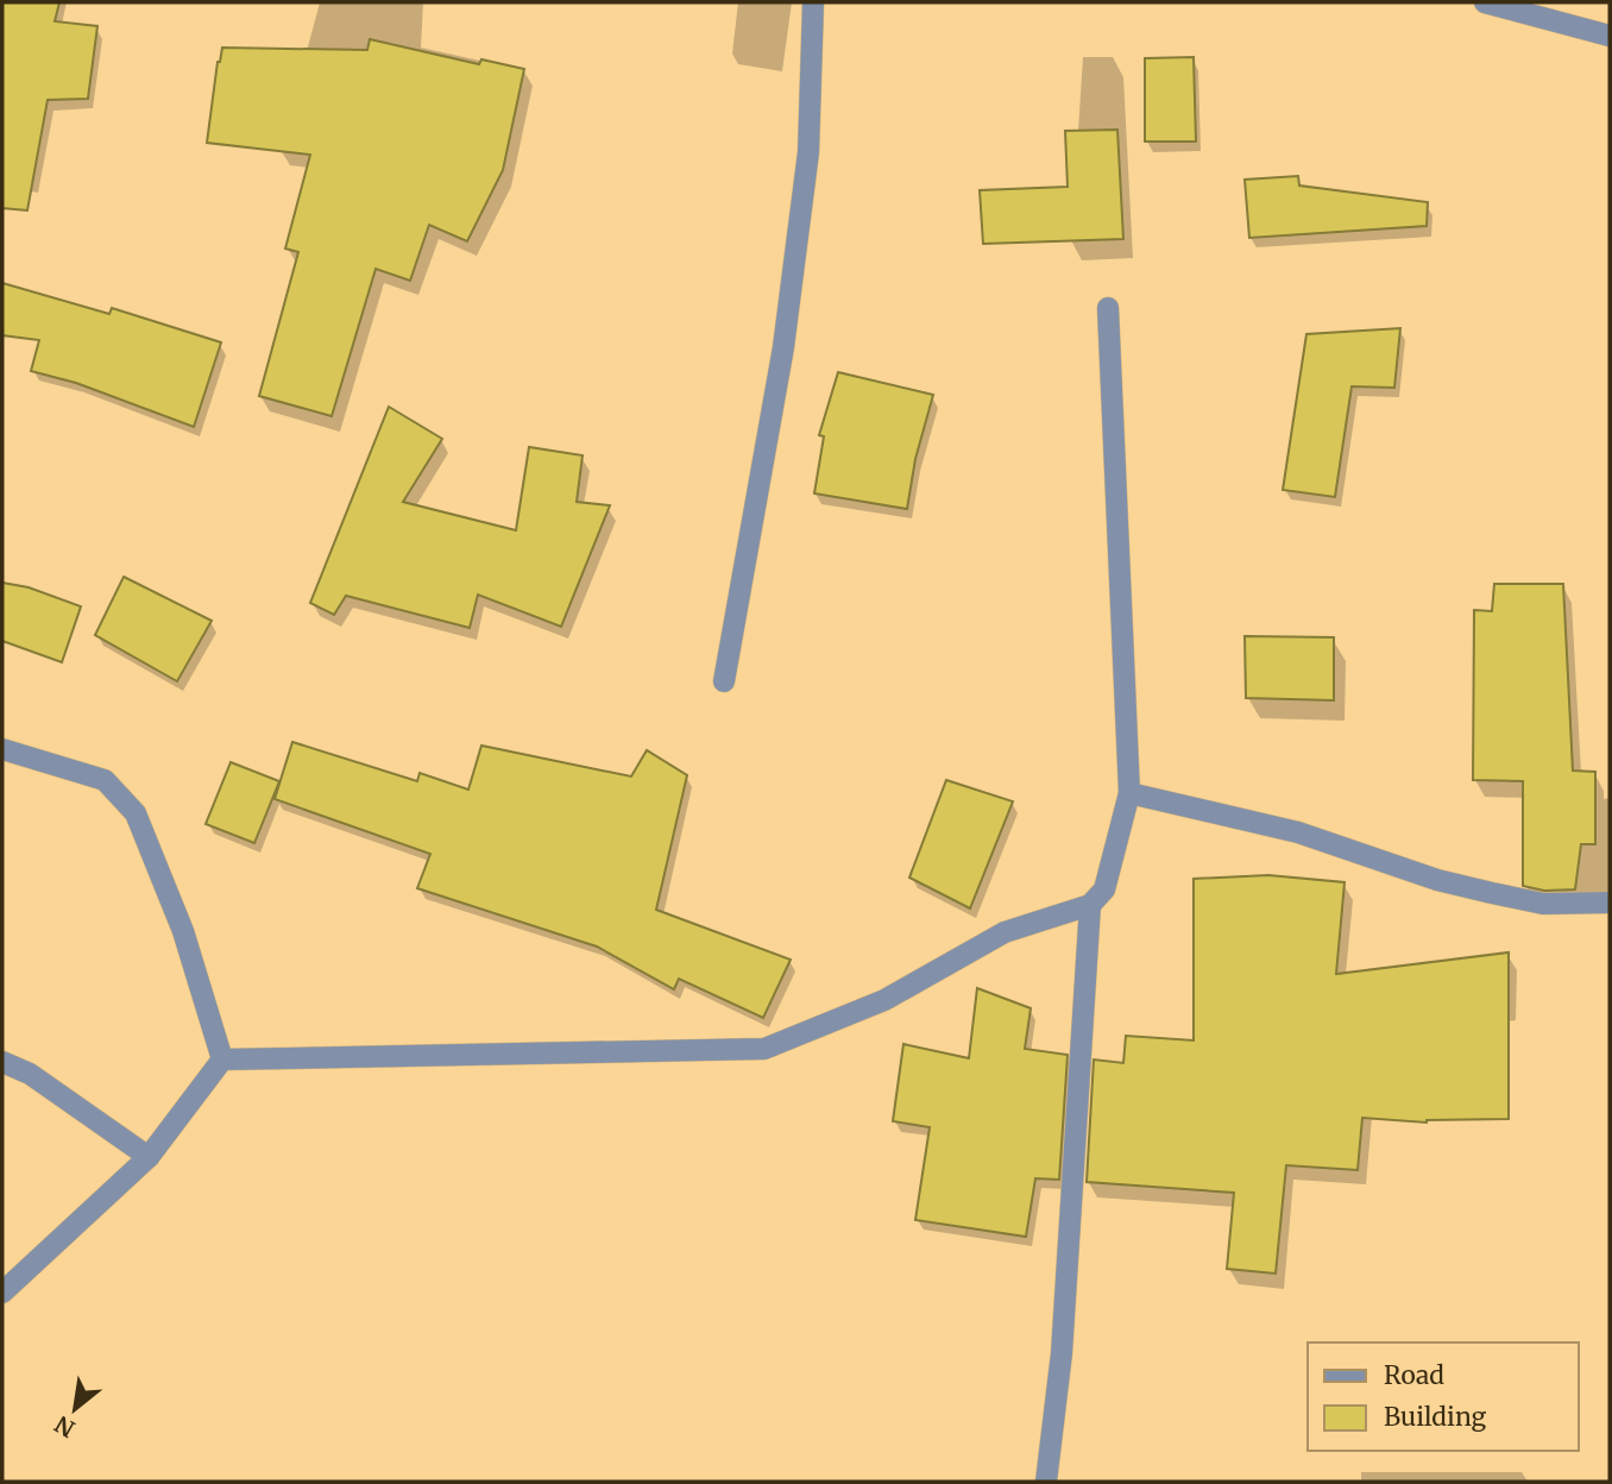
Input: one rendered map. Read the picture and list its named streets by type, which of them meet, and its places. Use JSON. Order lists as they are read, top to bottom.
{
  "legend": ["Road", "Building"],
  "north": "bottom left"
}
